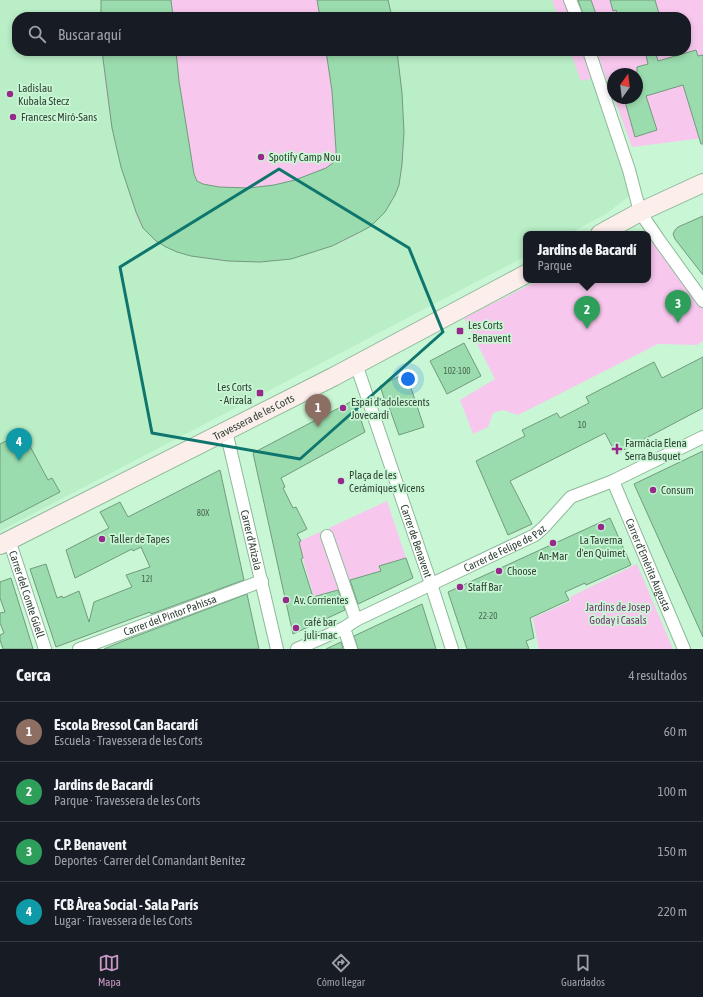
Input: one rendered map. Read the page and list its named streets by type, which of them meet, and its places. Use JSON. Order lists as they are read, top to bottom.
{
  "streets": {
    "main road": ["Travessera de les Corts"],
    "street": [
      "Carrer d'Arizala",
      "Carrer de Benavent",
      "Carrer de Felipe de Paz",
      "Carrer d'Emèrita Augusta",
      "Carrer del Comte Güell",
      "Carrer del Pintor Pahissa"
    ]
  },
  "crossings": [
    ["Travessera de les Corts", "Carrer d'Arizala"],
    ["Travessera de les Corts", "Carrer de Benavent"],
    ["Travessera de les Corts", "Carrer del Comte Güell"],
    ["Carrer d'Arizala", "Carrer del Pintor Pahissa"],
    ["Carrer de Benavent", "Carrer de Felipe de Paz"],
    ["Carrer de Felipe de Paz", "Carrer d'Emèrita Augusta"]
  ],
  "parks": ["Jardins de Josep Goday i Casals"],
  "places": {
    "other": [
      "Ladislau Kubala Stecz",
      "Francesc Miró-Sans",
      "Spotify Camp Nou",
      "Espai d'adolescents Jovecardí",
      "Plaça de les Ceràmiques Vicens",
      "Consum",
      "La Taverna d'en Quimet",
      "Taller de Tapes",
      "An-Mar",
      "Choose",
      "Staff Bar",
      "Av. Corrientes",
      "café bar juli-mac"
    ],
    "transit": ["Les Corts - Benavent", "Les Corts - Arizala"],
    "health": ["Farmàcia Elena Serra Busquet"]
  },
  "house_numbers": [
    "102-100",
    "10",
    "80X",
    "12I",
    "22-20"
  ],
  "north": "top",
  "page": {
    "search": "Buscar aquí",
    "popup": ["Jardins de Bacardí", "Parque"],
    "pins": [
      "3",
      "2",
      "1",
      "4"
    ],
    "heading": ["Cerca", "4 resultados"],
    "list": [
      {
        "mark": "1",
        "name": "Escola Bressol Can Bacardí",
        "note": "Escuela · Travessera de les Corts",
        "value": "60 m"
      },
      {
        "mark": "2",
        "name": "Jardins de Bacardí",
        "note": "Parque · Travessera de les Corts",
        "value": "100 m"
      },
      {
        "mark": "3",
        "name": "C.P. Benavent",
        "note": "Deportes · Carrer del Comandant Benítez",
        "value": "150 m"
      },
      {
        "mark": "4",
        "name": "FCB Àrea Social - Sala París",
        "note": "Lugar · Travessera de les Corts",
        "value": "220 m"
      }
    ],
    "nav": ["Mapa", "Cómo llegar", "Guardados"]
  }
}
